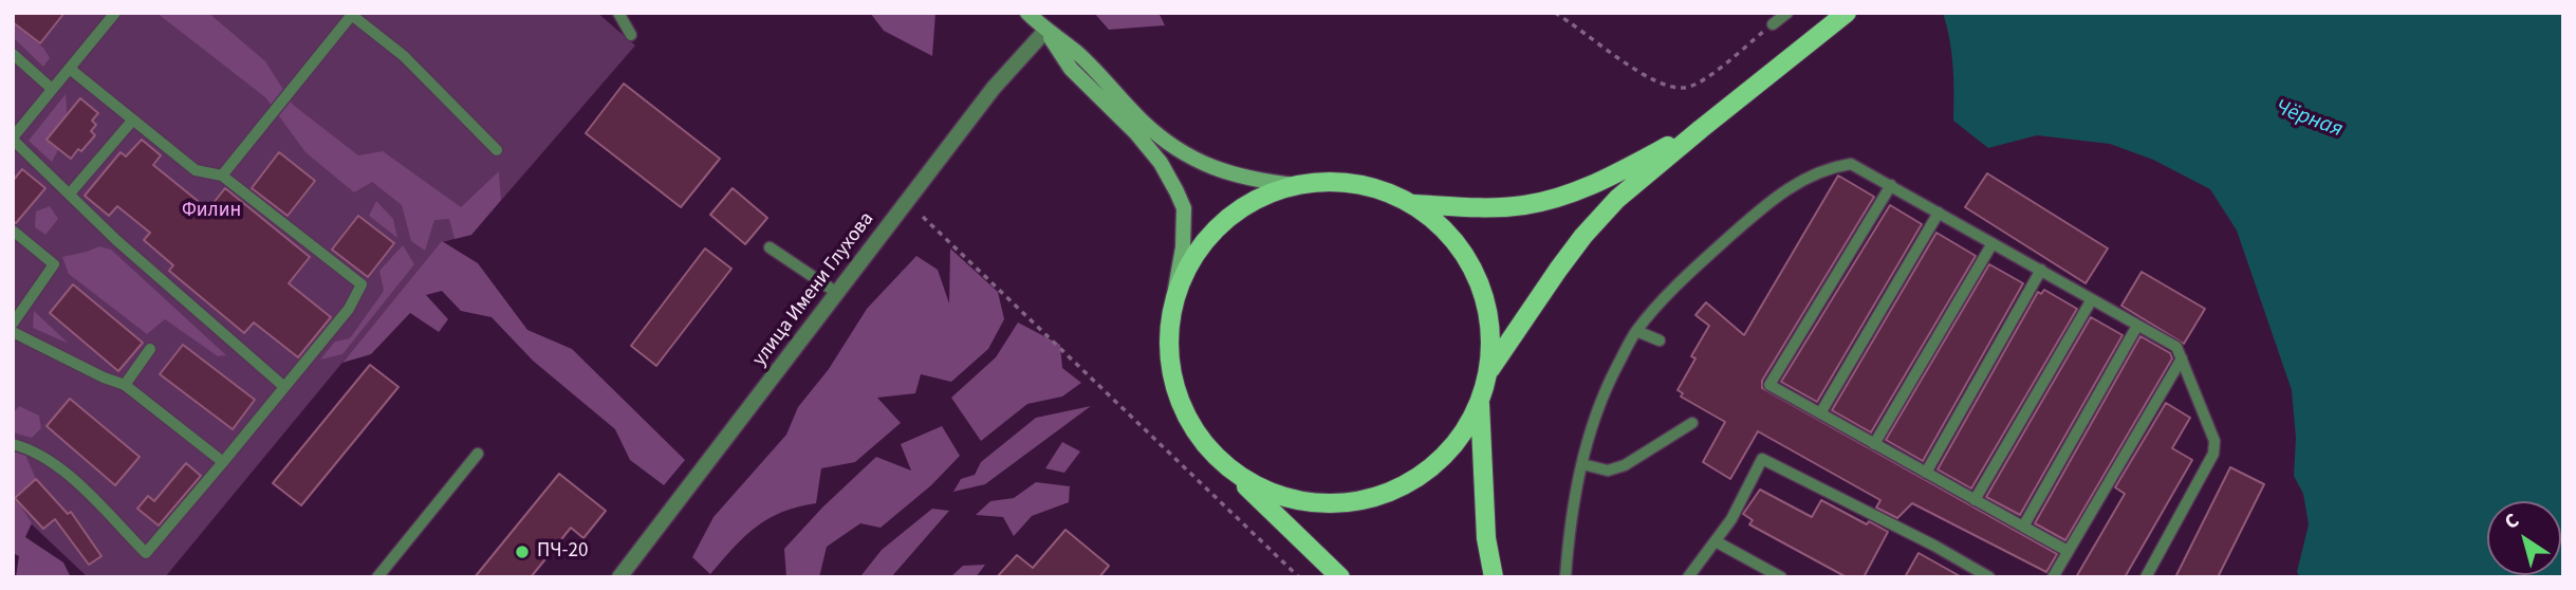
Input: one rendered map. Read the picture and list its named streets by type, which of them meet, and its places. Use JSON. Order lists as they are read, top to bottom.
{
  "streets": {
    "street": ["улица Имени Глухова"]
  },
  "water": ["Чёрная"],
  "parks": ["Филин"],
  "places": ["ПЧ-20"],
  "north": "top left"
}
